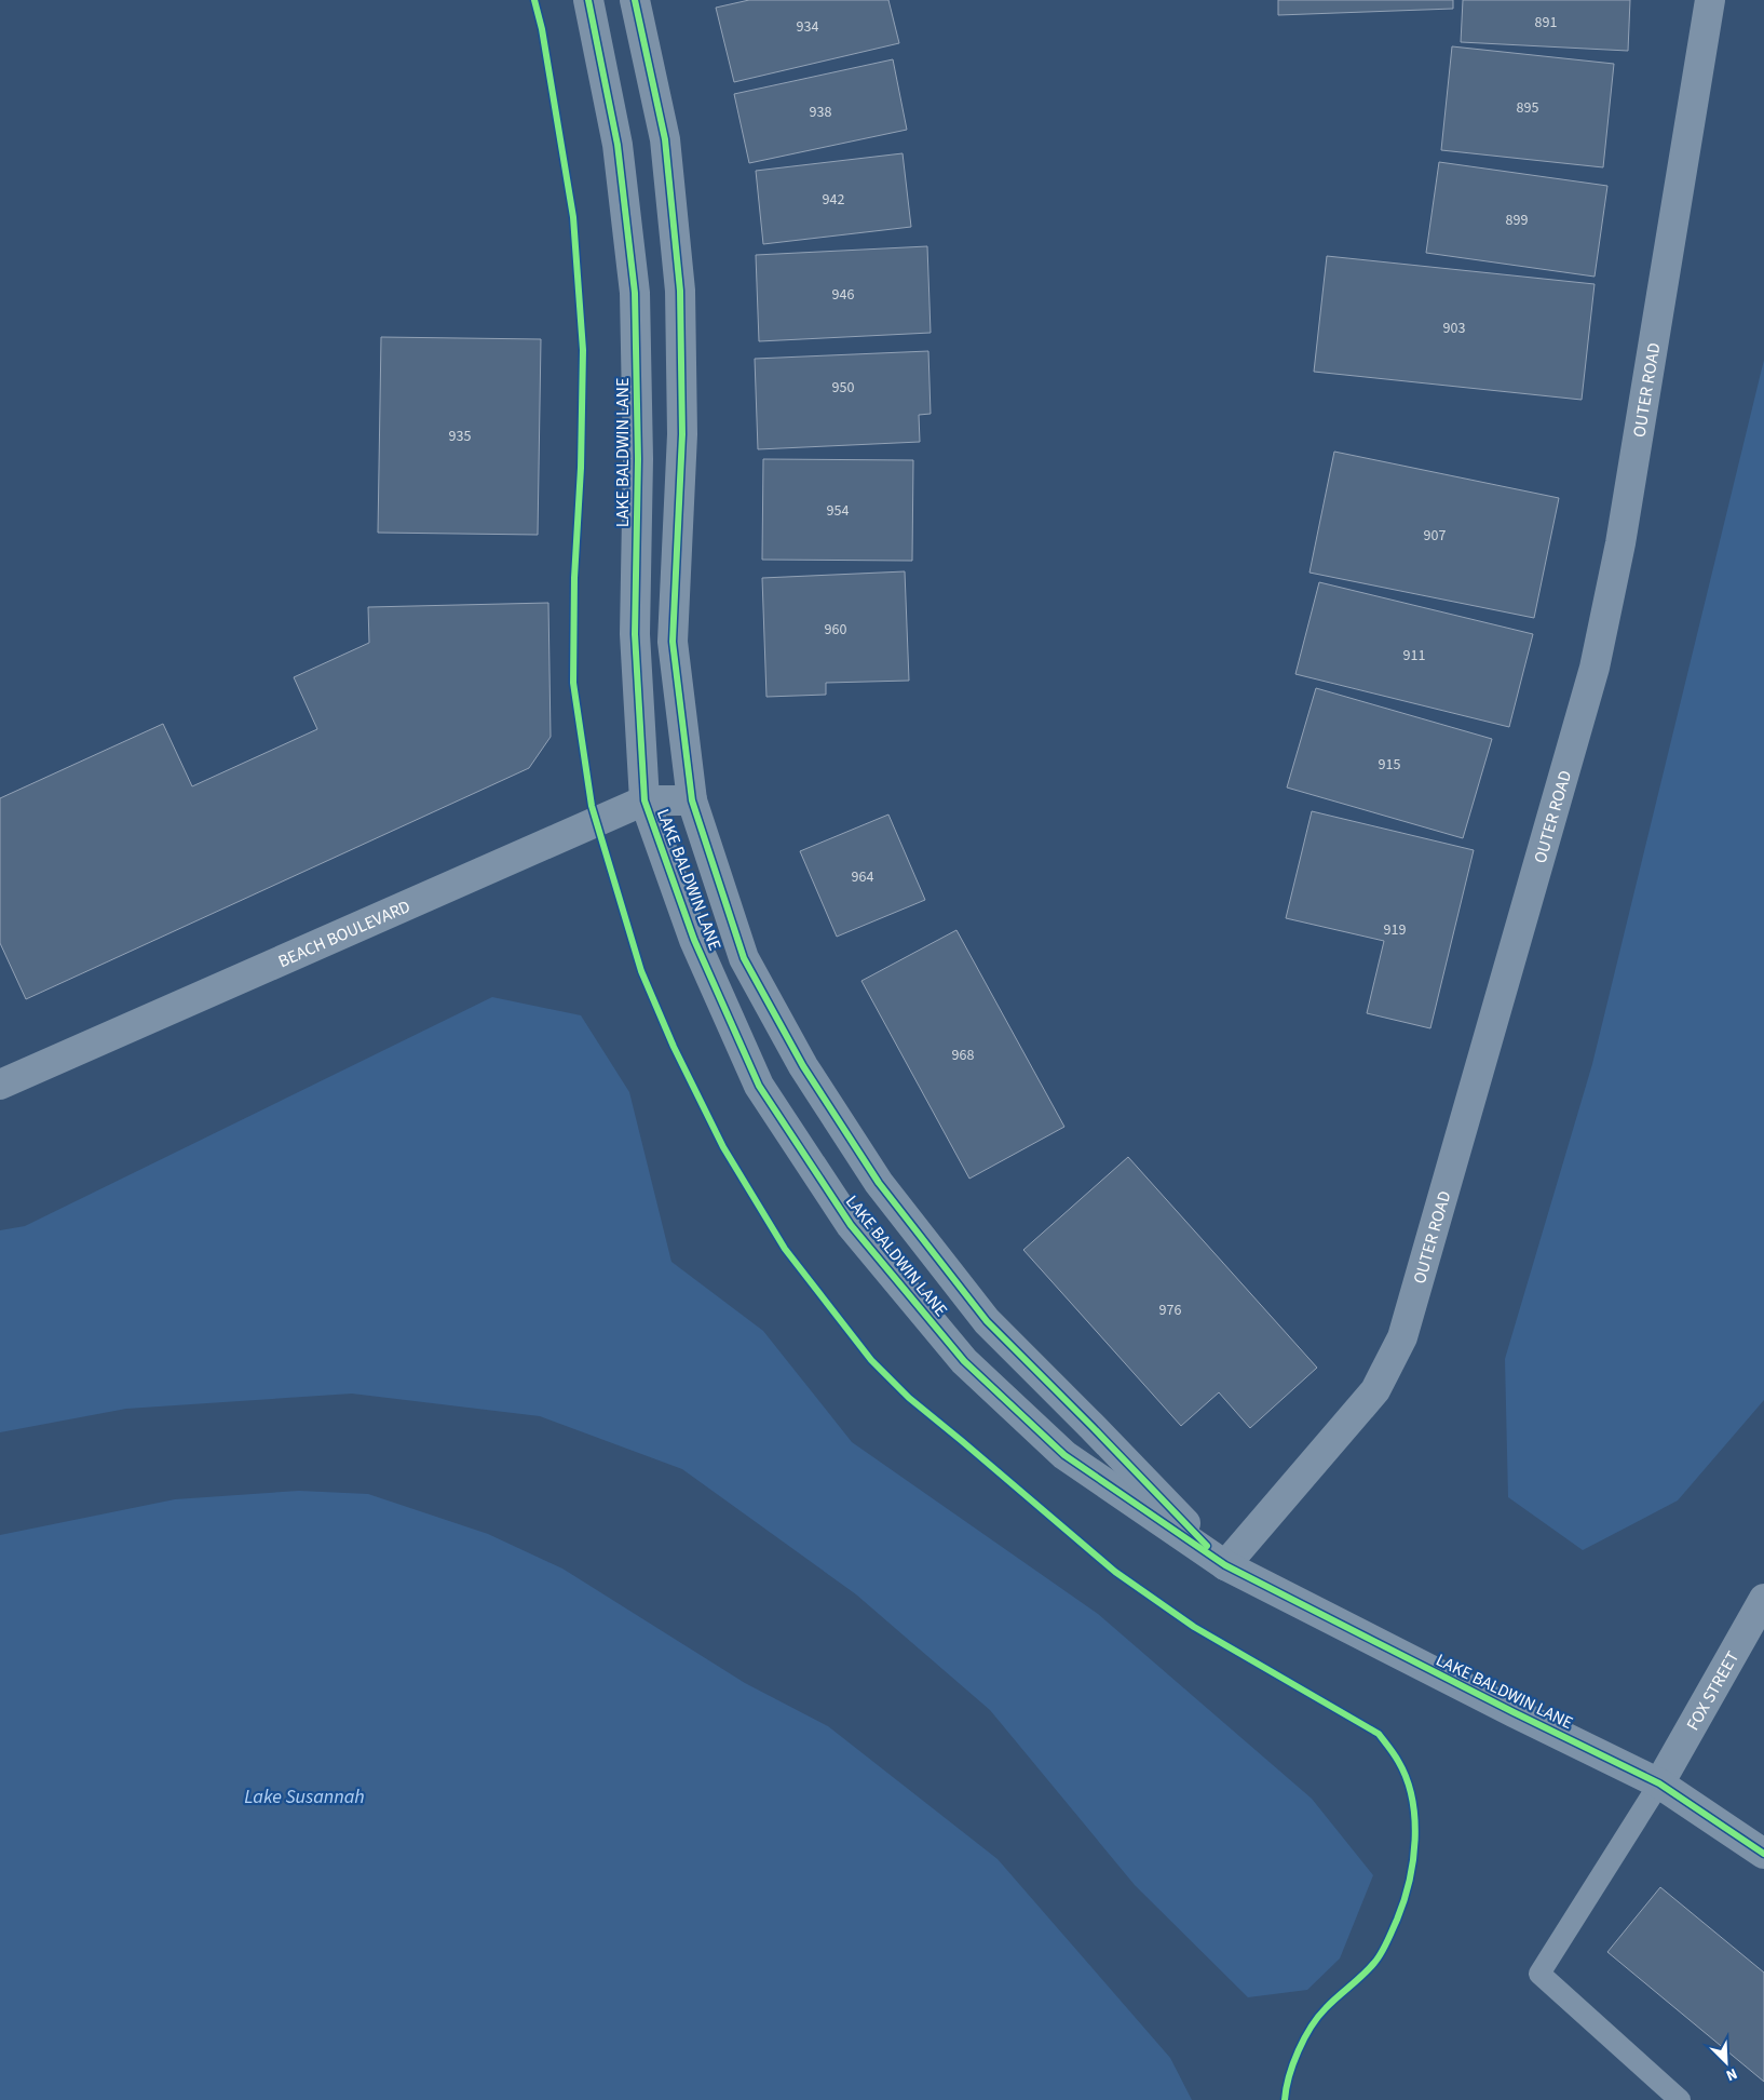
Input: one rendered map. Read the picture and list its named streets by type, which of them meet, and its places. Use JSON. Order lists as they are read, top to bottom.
{
  "streets": {
    "street": [
      "OUTER ROAD",
      "LAKE BALDWIN LANE",
      "BEACH BOULEVARD",
      "FOX STREET"
    ]
  },
  "crossings": [
    ["OUTER ROAD", "LAKE BALDWIN LANE"],
    ["LAKE BALDWIN LANE", "BEACH BOULEVARD"],
    ["LAKE BALDWIN LANE", "FOX STREET"]
  ],
  "water": ["Lake Susannah"],
  "house_numbers": [
    "891",
    "934",
    "895",
    "938",
    "942",
    "899",
    "946",
    "903",
    "950",
    "935",
    "954",
    "907",
    "960",
    "911",
    "915",
    "964",
    "919",
    "968",
    "976"
  ],
  "north": "bottom right"
}
